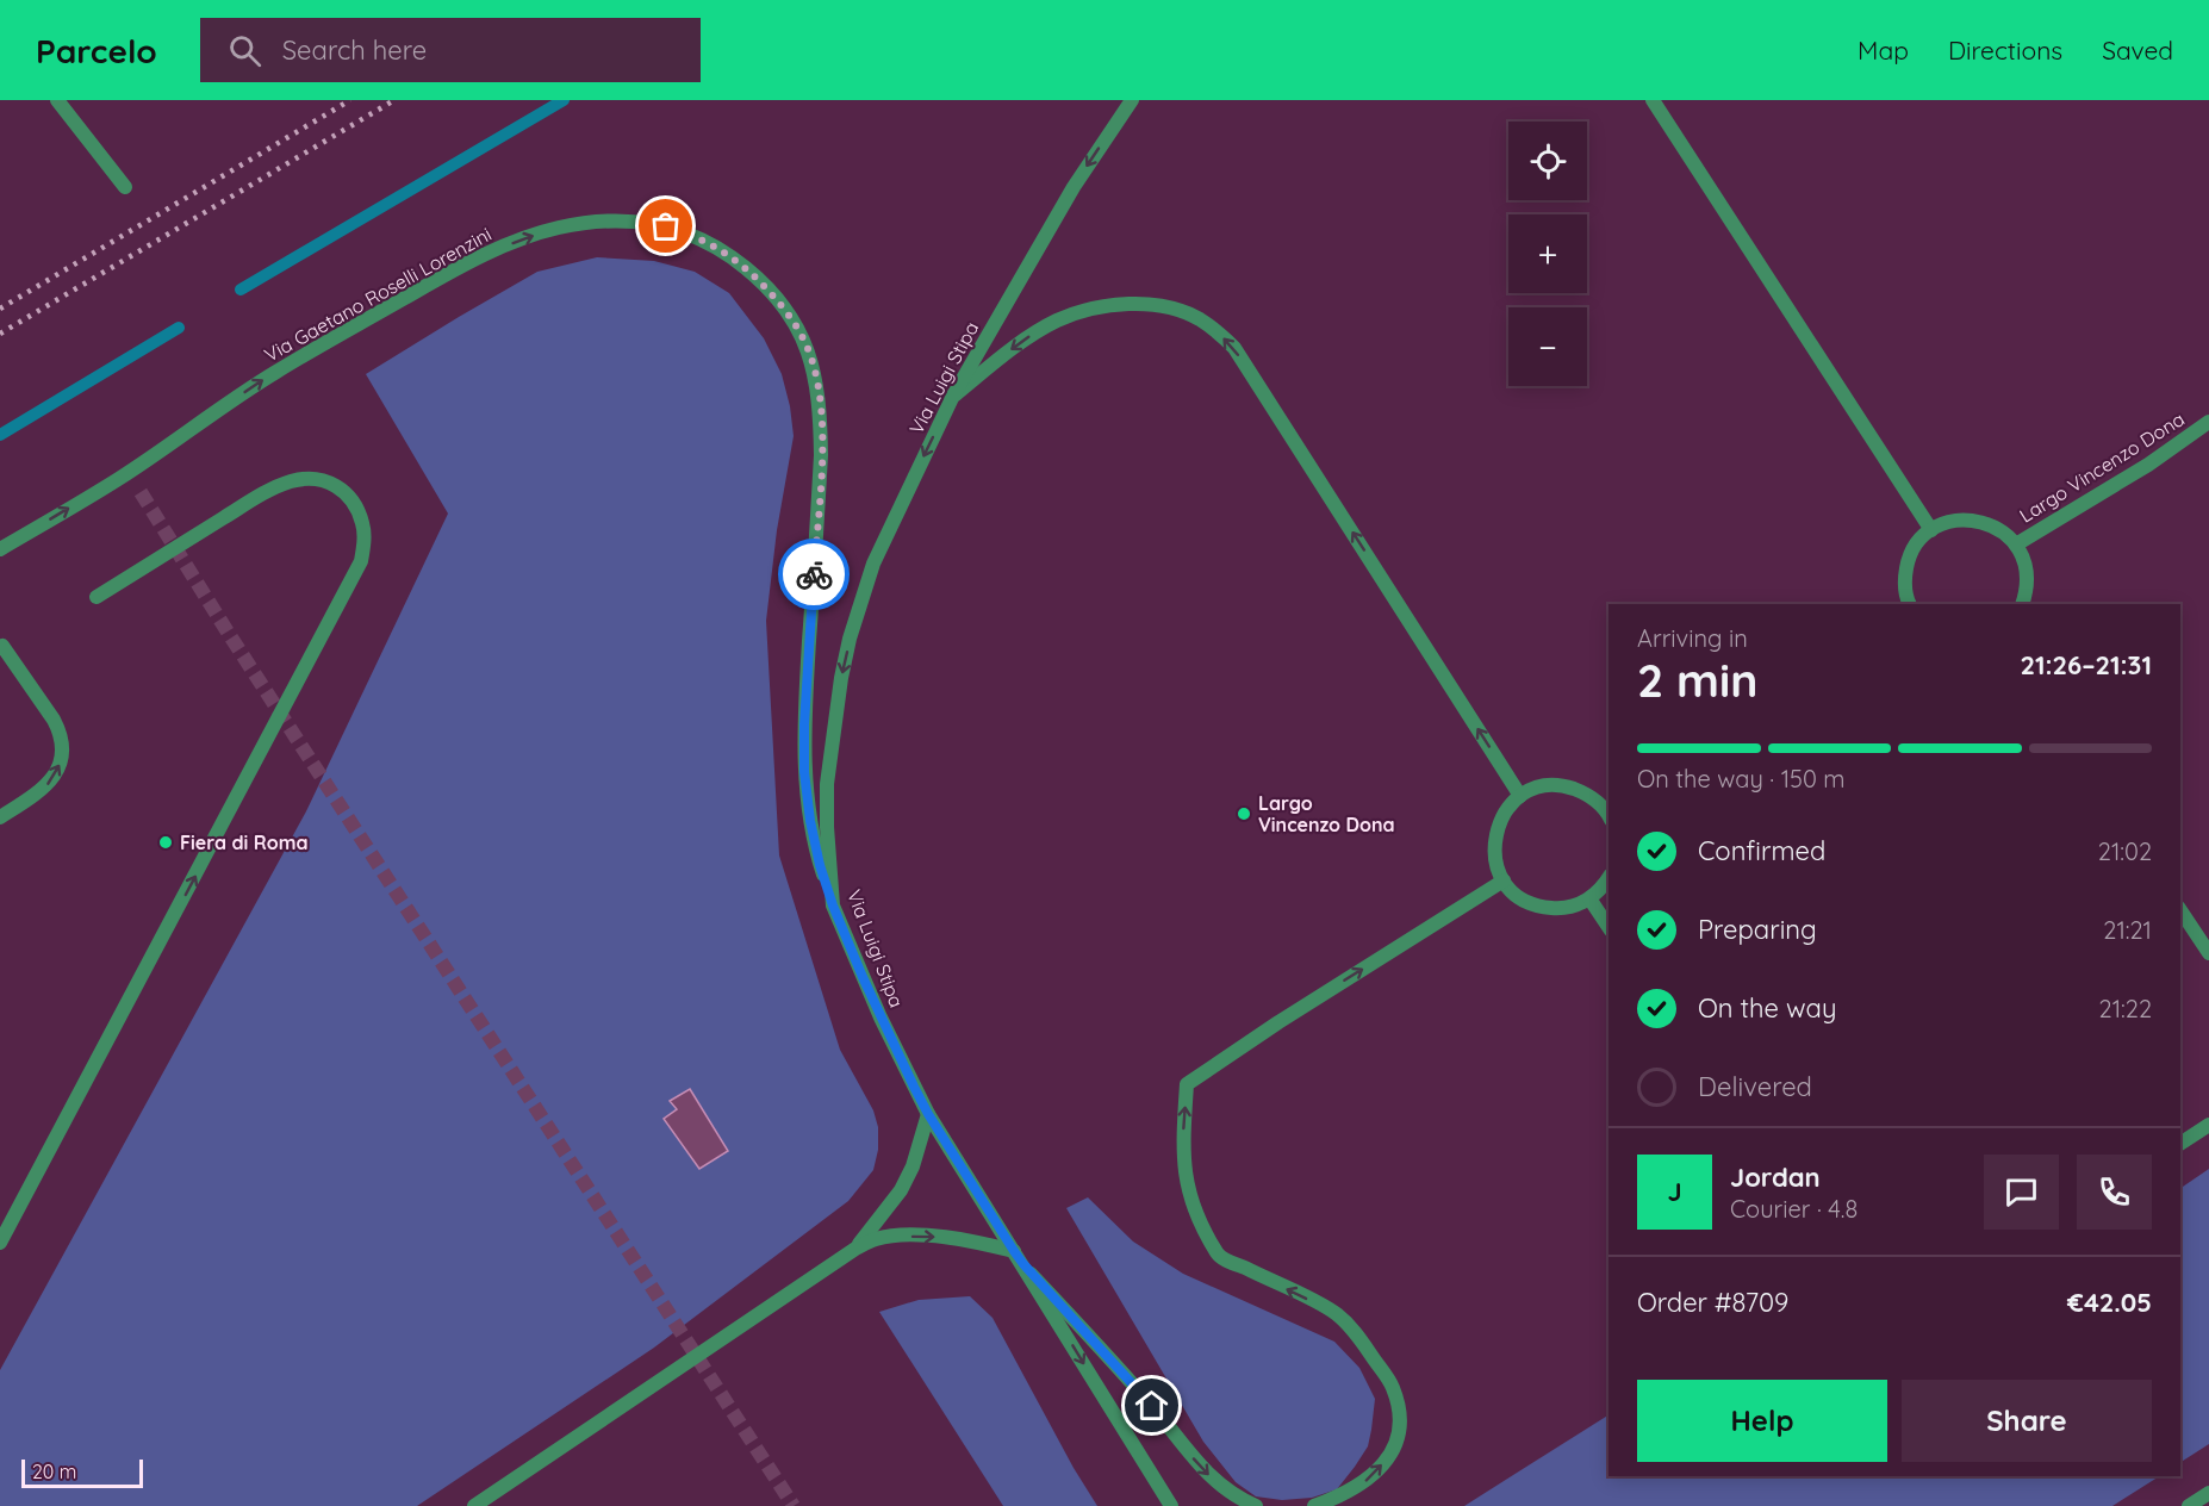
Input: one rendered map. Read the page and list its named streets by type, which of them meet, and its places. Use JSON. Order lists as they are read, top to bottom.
{
  "streets": {
    "street": ["Via Gaetano Roselli Lorenzini", "Via Luigi Stipa", "Largo Vincenzo Dona"]
  },
  "crossings": [
    ["Via Gaetano Roselli Lorenzini", "Via Luigi Stipa"]
  ],
  "one_way": ["Via Luigi Stipa"],
  "places": ["Largo Vincenzo Dona", "Fiera di Roma"],
  "scale_bar": "20 m",
  "page": {
    "header": "Parcelo",
    "search": "Search here",
    "nav": ["Map", "Directions", "Saved"],
    "map_buttons": ["+", "−"],
    "heading": ["2 min", "Arriving in", "21:26–21:31"],
    "panel": [
      "Jordan",
      "Courier · 4.8",
      "Order #8709",
      "€42.05"
    ],
    "bar": "On the way · 150 m",
    "list": [
      ["Confirmed", "21:02"],
      ["Preparing", "21:21"],
      ["On the way", "21:22"],
      "Delivered"
    ],
    "round": "J",
    "buttons": ["Help", "Share"],
    "scale": "20 m"
  }
}
